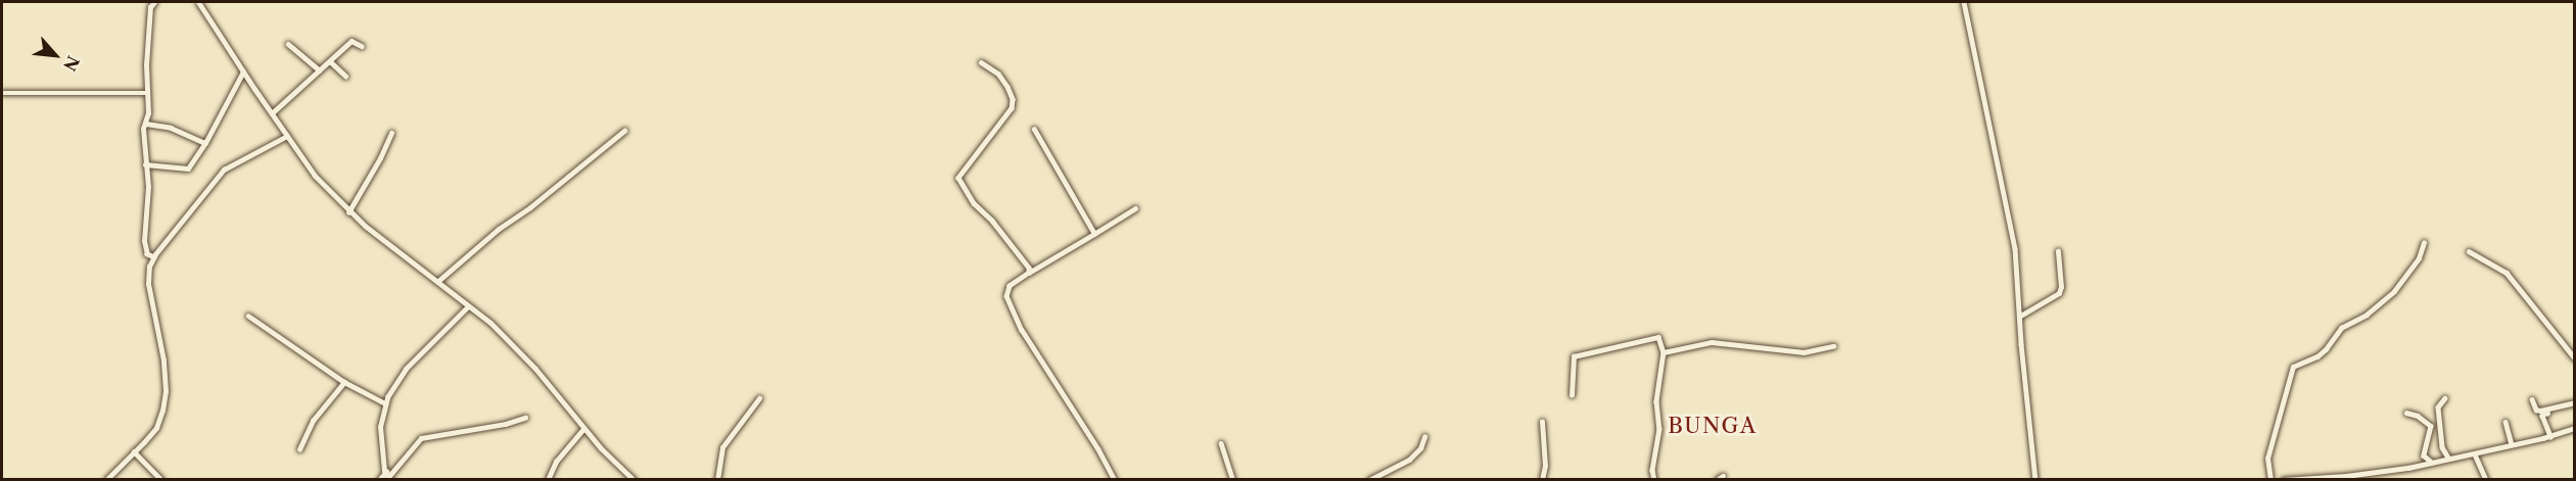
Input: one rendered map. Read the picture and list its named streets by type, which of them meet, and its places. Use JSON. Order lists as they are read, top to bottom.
{
  "districts": ["BUNGA"],
  "north": "bottom right"
}
